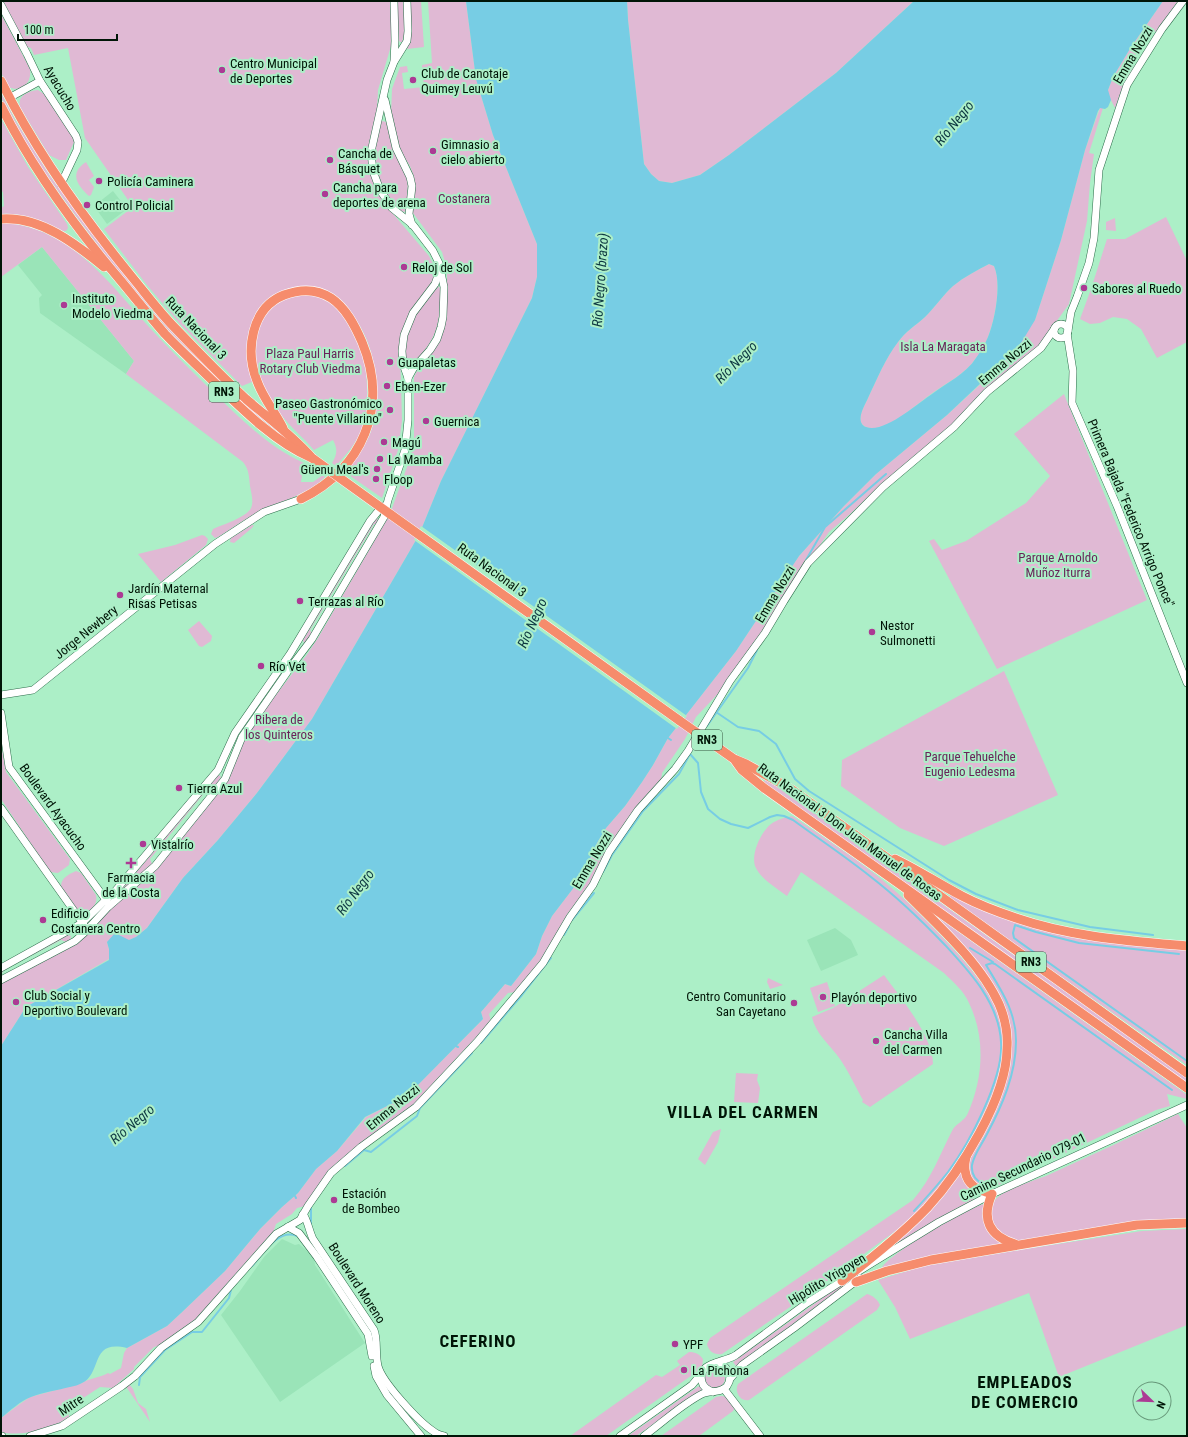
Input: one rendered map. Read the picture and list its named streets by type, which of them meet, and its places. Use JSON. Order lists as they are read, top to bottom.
{
  "streets": {
    "highway": ["Ruta Nacional 3", "RN3", "Ruta Nacional 3 Don Juan Manuel de Rosas"],
    "main road": [
      "Emma Nozzi",
      "Ayacucho",
      "Primera Bajada \"Federico Arrigo Ponce\"",
      "Jorge Newbery",
      "Boulevard Ayacucho",
      "Camino Secundario 079-01",
      "Hipólito Yrigoyen",
      "Boulevard Moreno",
      "Mitre"
    ]
  },
  "crossings": [
    ["Emma Nozzi", "Primera Bajada \"Federico Arrigo Ponce\""],
    ["Emma Nozzi", "Boulevard Moreno"],
    ["Emma Nozzi", "Mitre"],
    ["Ayacucho", "Ruta Nacional 3"],
    ["Ruta Nacional 3", "Ruta Nacional 3 Don Juan Manuel de Rosas"],
    ["Camino Secundario 079-01", "Hipólito Yrigoyen"]
  ],
  "districts": ["VILLA DEL CARMEN", "CEFERINO", "EMPLEADOS DE COMERCIO"],
  "water": ["Río Negro", "Río Negro (brazo)"],
  "parks": [
    "Costanera",
    "Isla La Maragata",
    "Plaza Paul Harris Rotary Club Viedma",
    "Parque Arnoldo Muñoz Iturra",
    "Ribera de los Quinteros",
    "Parque Tehuelche Eugenio Ledesma"
  ],
  "places": {
    "other": [
      "Centro Municipal de Deportes",
      "Club de Canotaje Quimey Leuvú",
      "Gimnasio a cielo abierto",
      "Cancha de Básquet",
      "Policía Caminera",
      "Cancha para deportes de arena",
      "Control Policial",
      "Reloj de Sol",
      "Sabores al Ruedo",
      "Instituto Modelo Viedma",
      "Guapaletas",
      "Eben-Ezer",
      "Paseo Gastronómico \"Puente Villarino\"",
      "Guernica",
      "Magú",
      "La Mamba",
      "Güenu Meal's",
      "Floop",
      "Jardín Maternal Risas Petisas",
      "Terrazas al Río",
      "Nestor Sulmonetti",
      "Río Vet",
      "Tierra Azul",
      "Vistalrío",
      "Edificio Costanera Centro",
      "Playón deportivo",
      "Club Social y Deportivo Boulevard",
      "Centro Comunitario San Cayetano",
      "Cancha Villa del Carmen",
      "Estación de Bombeo",
      "YPF",
      "La Pichona"
    ],
    "health": ["Farmacia de la Costa"]
  },
  "scale_bar": "100 m",
  "north": "bottom right"
}
